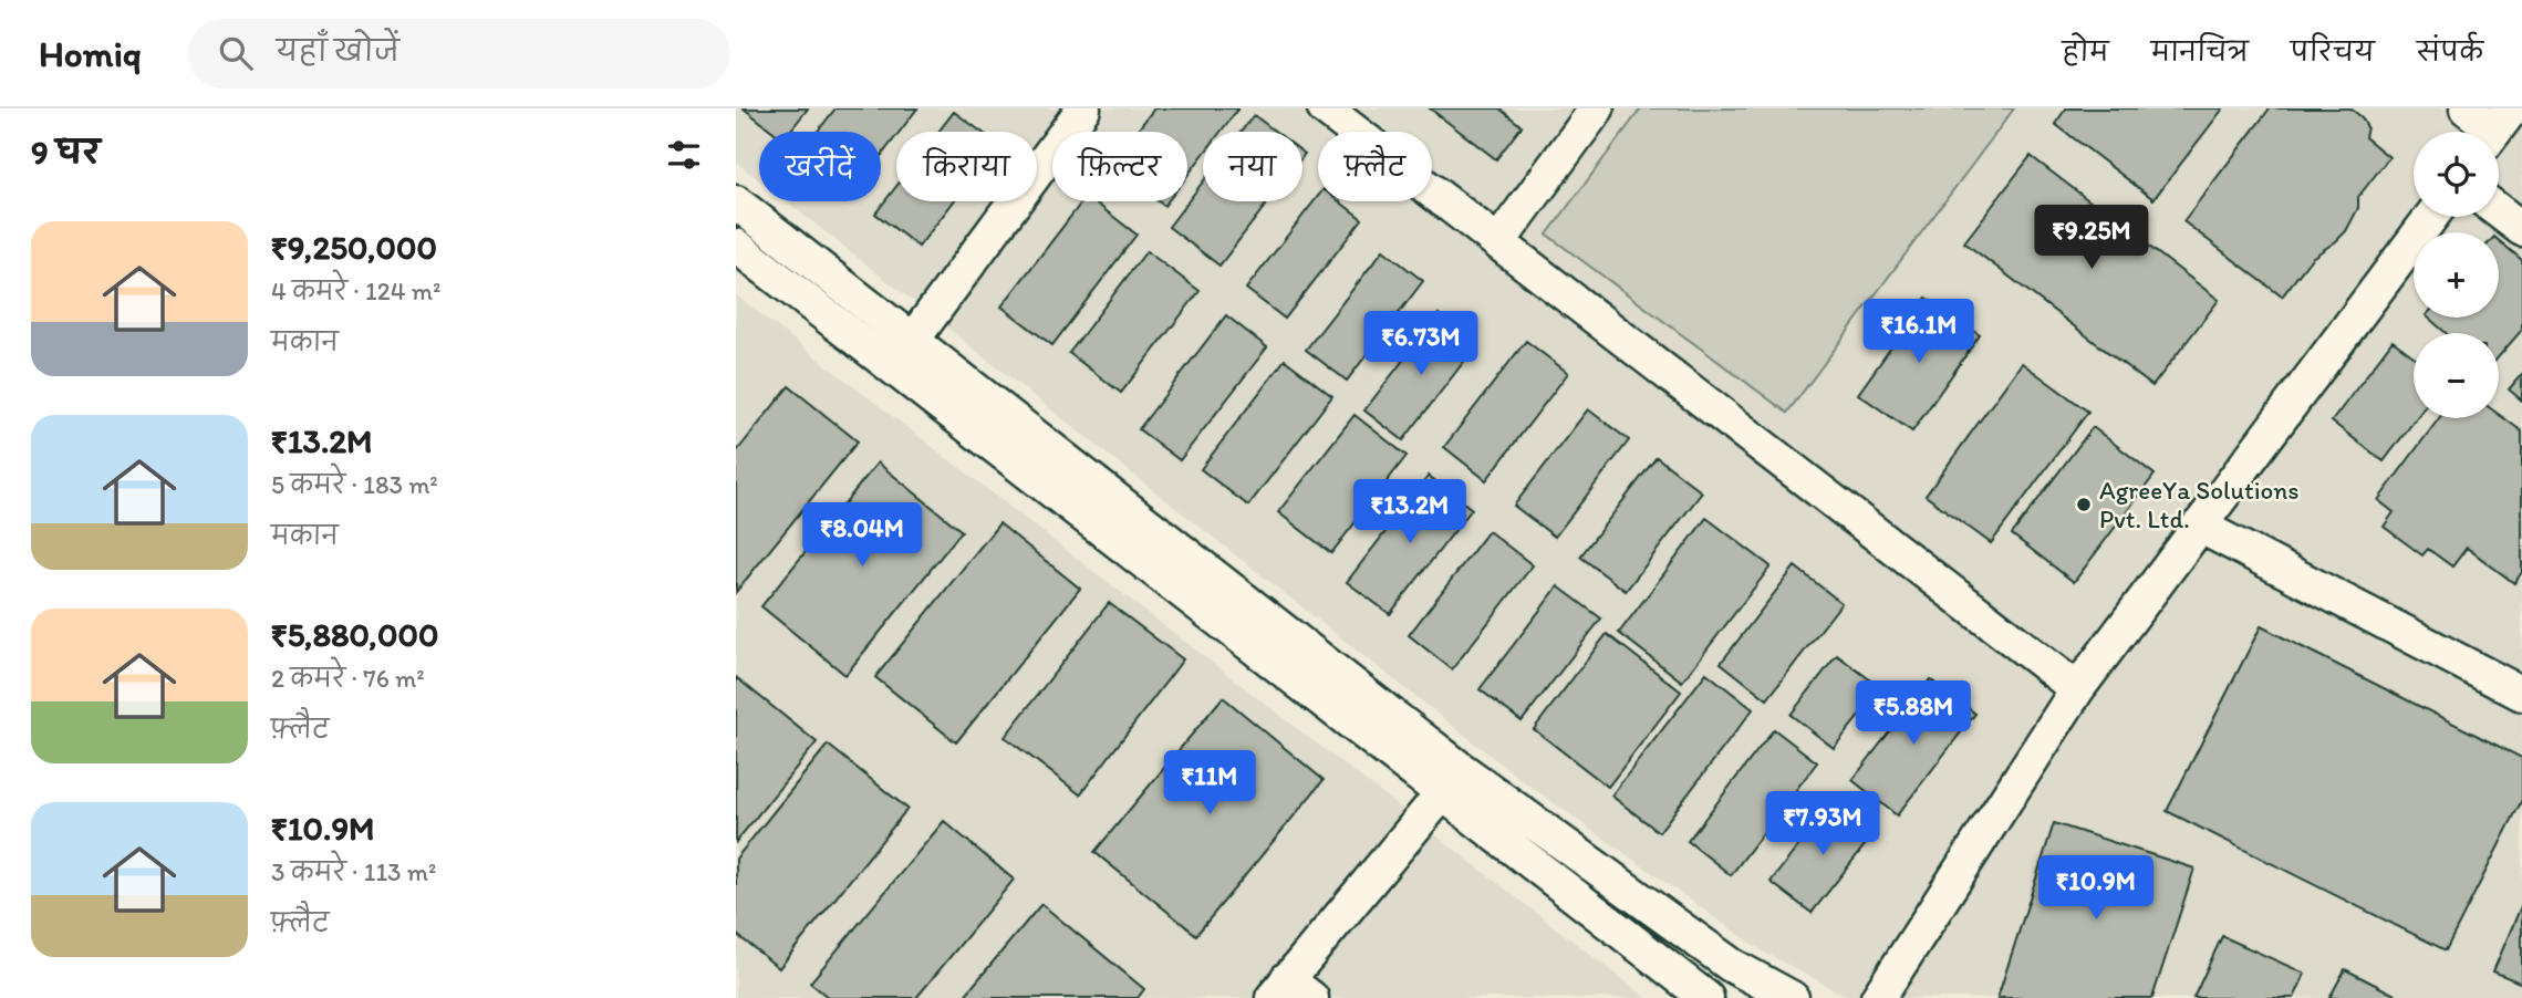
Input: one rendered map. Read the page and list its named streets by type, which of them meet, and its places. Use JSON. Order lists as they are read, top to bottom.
{
  "places": ["AgreeYa Solutions Pvt. Ltd."],
  "page": {
    "header": "Homiq",
    "search": "यहाँ खोजें",
    "nav": [
      "होम",
      "मानचित्र",
      "परिचय",
      "संपर्क"
    ],
    "heading": "9 घर",
    "map_buttons": ["+", "−"],
    "chip": [
      "खरीदें",
      "किराया",
      "फ़िल्टर",
      "नया",
      "फ़्लैट"
    ],
    "list": [
      {
        "name": "₹9,250,000",
        "note": "4 कमरे · 124 m² · मकान"
      },
      {
        "name": "₹13.2M",
        "note": "5 कमरे · 183 m² · मकान"
      },
      {
        "name": "₹5,880,000",
        "note": "2 कमरे · 76 m² · फ़्लैट"
      },
      {
        "name": "₹10.9M",
        "note": "3 कमरे · 113 m² · फ़्लैट"
      }
    ],
    "price": [
      "₹9.25M",
      "₹16.1M",
      "₹6.73M",
      "₹13.2M",
      "₹8.04M",
      "₹5.88M",
      "₹11M",
      "₹7.93M",
      "₹10.9M"
    ]
  }
}
